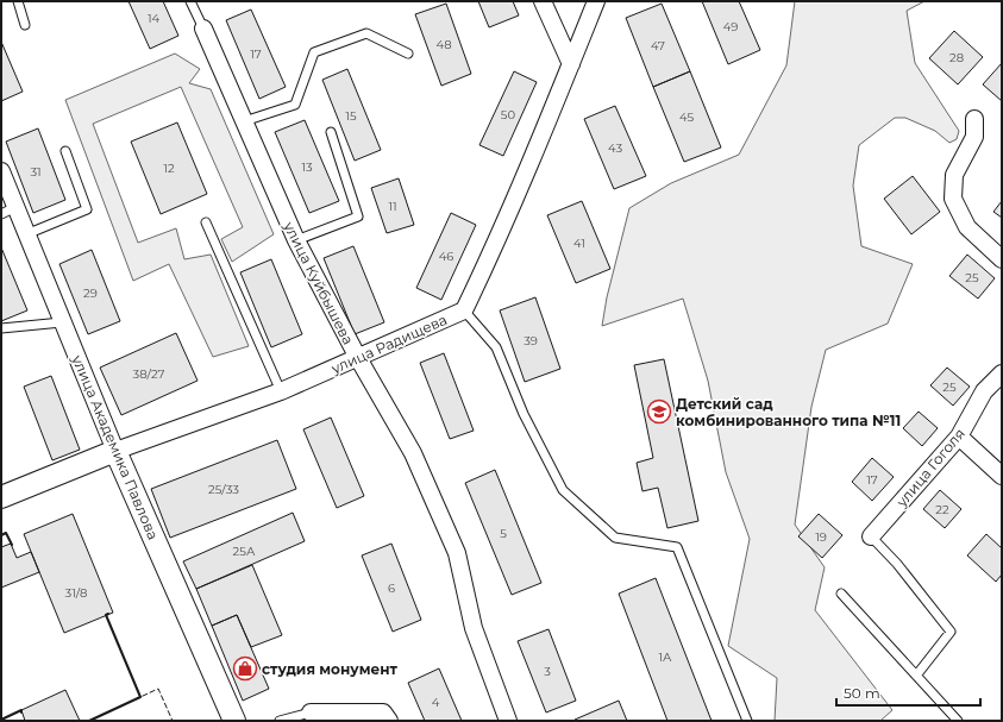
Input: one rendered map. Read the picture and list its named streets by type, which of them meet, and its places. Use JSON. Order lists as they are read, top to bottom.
{
  "streets": {
    "street": [
      "улица Куйбышева",
      "улица Радищева",
      "улица Академика Павлова",
      "улица Гоголя"
    ]
  },
  "crossings": [
    ["улица Куйбышева", "улица Радищева"],
    ["улица Радищева", "улица Академика Павлова"]
  ],
  "places": {
    "school or university": ["Детский сад комбинированного типа №11"],
    "shop": ["студия монумент"]
  },
  "house_numbers": [
    "14",
    "49",
    "48",
    "47",
    "17",
    "28",
    "50",
    "15",
    "45",
    "43",
    "13",
    "12",
    "31",
    "11",
    "41",
    "46",
    "25",
    "29",
    "39",
    "38/27",
    "25",
    "17",
    "25/33",
    "22",
    "5",
    "19",
    "25А",
    "6",
    "31/8",
    "1А",
    "3",
    "4"
  ],
  "scale_bar": "50 m"
}
